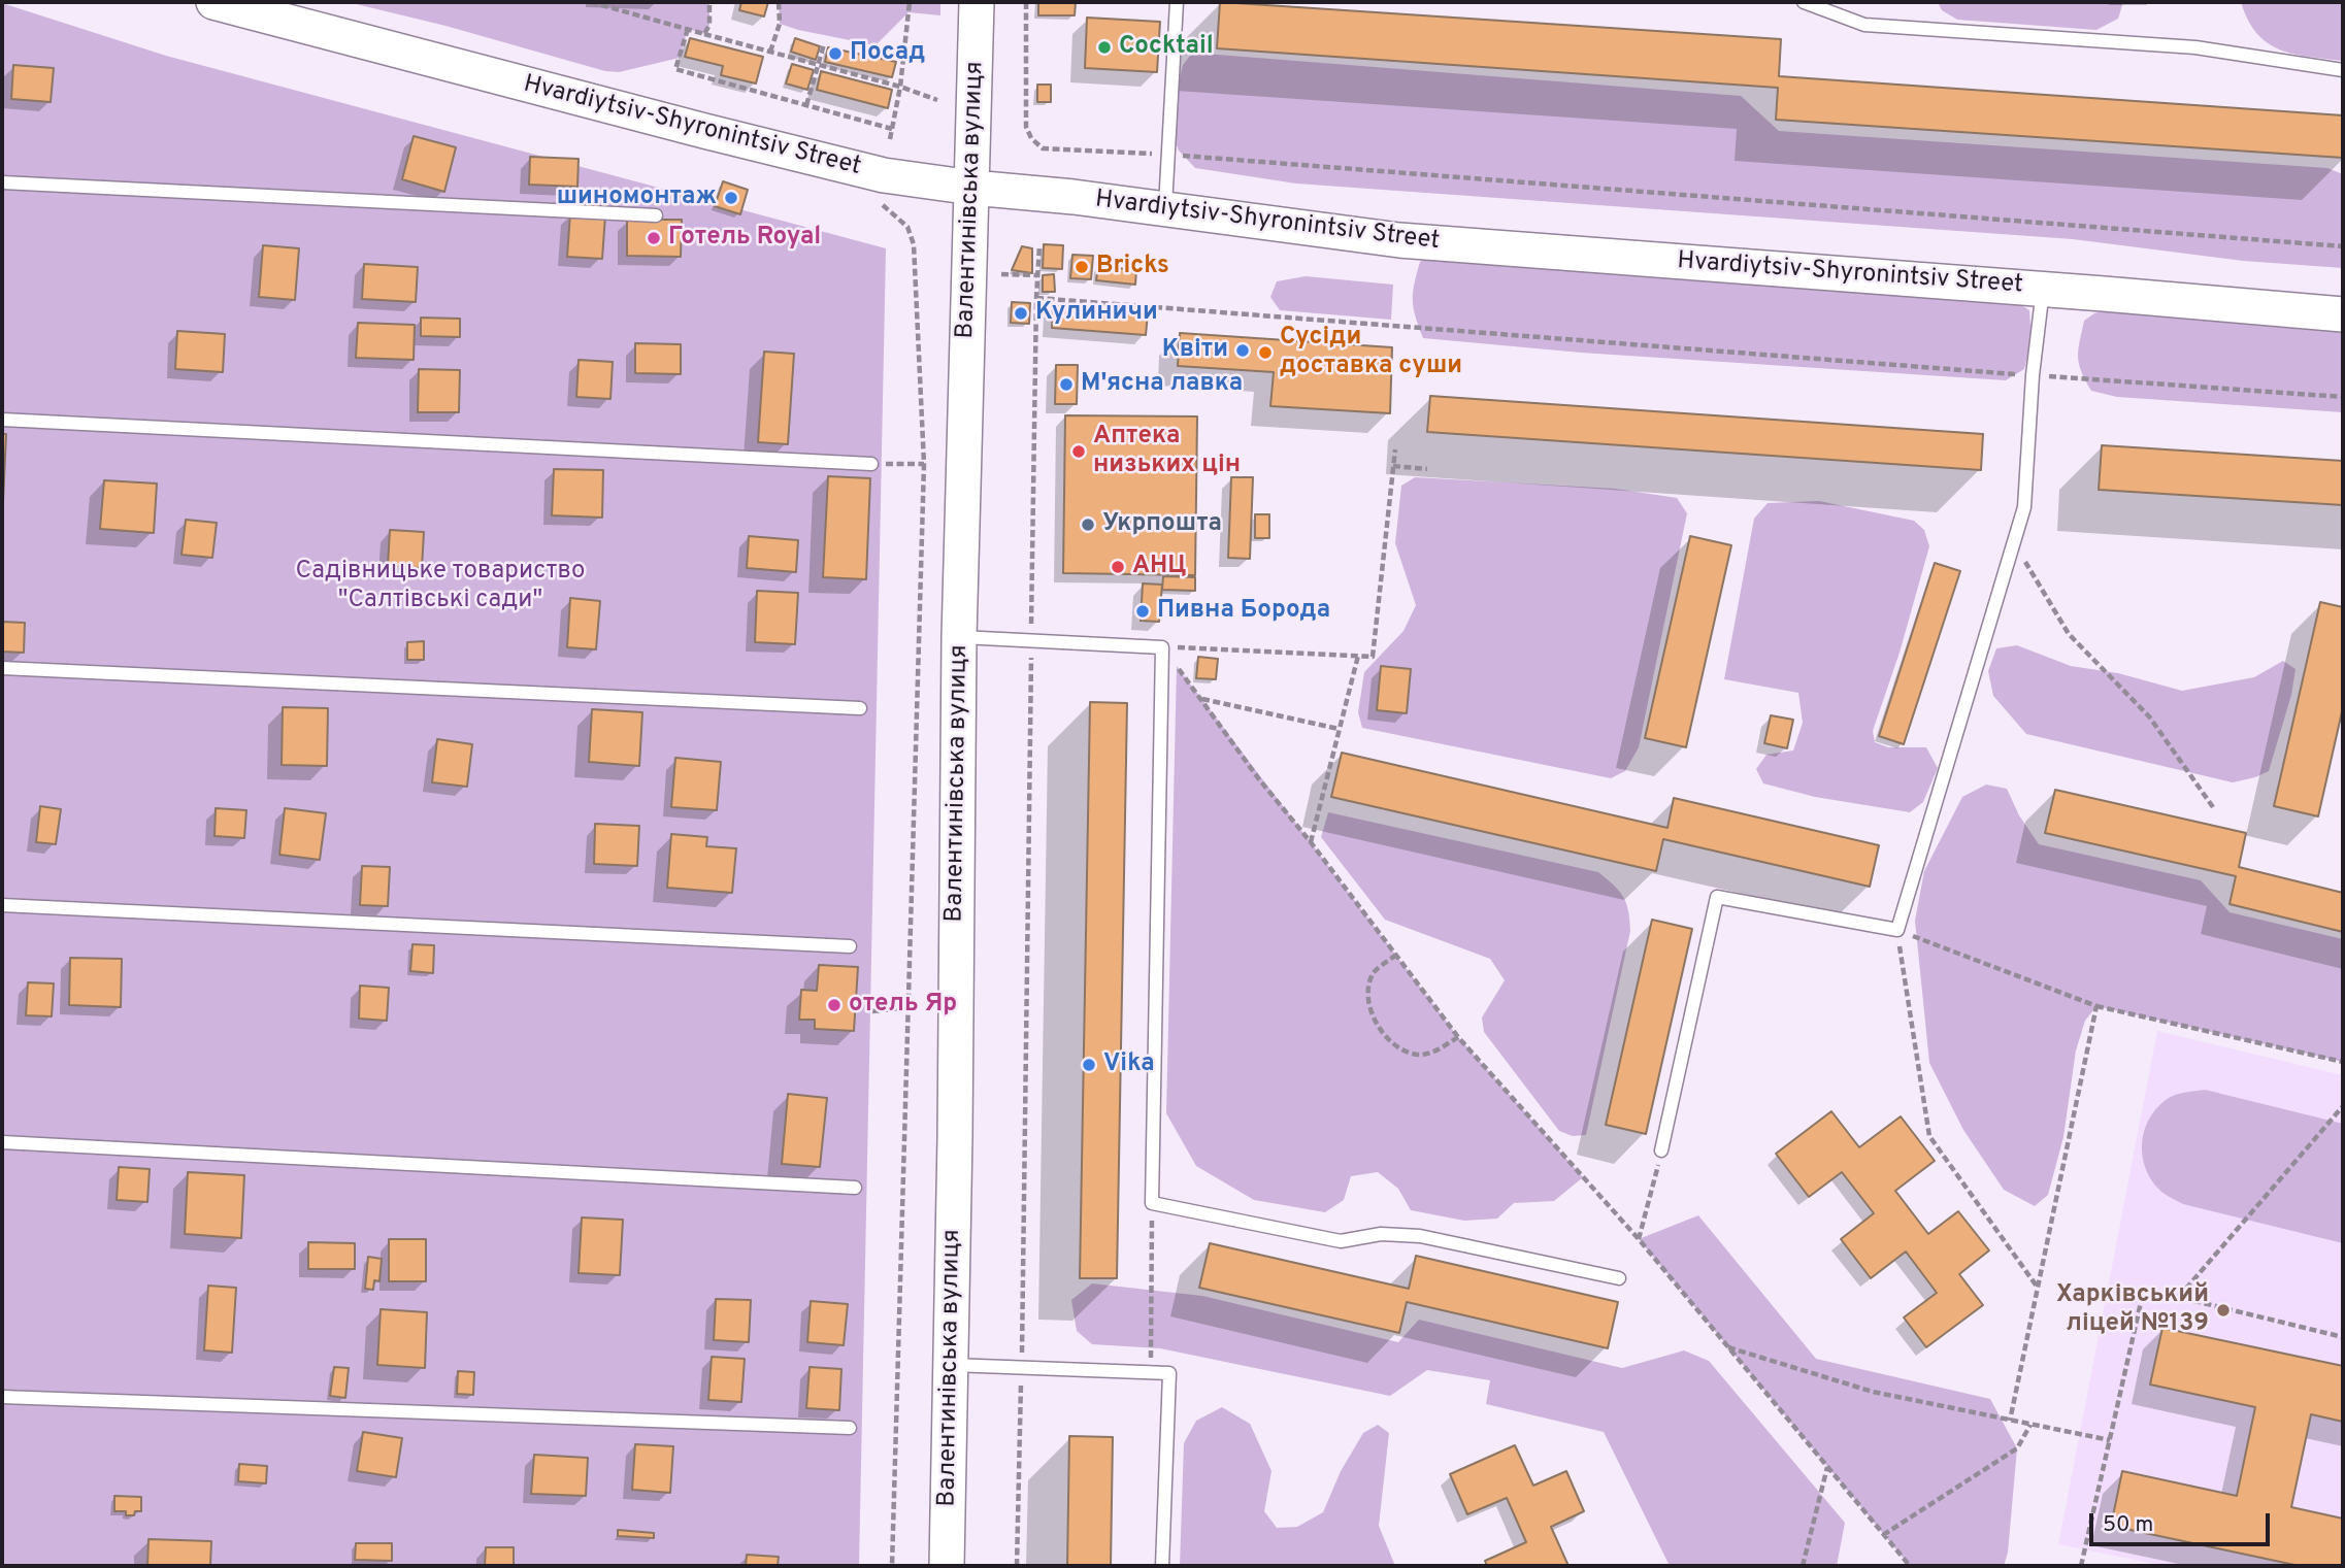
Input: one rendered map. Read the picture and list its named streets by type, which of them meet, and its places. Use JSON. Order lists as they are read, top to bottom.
{
  "streets": {
    "main road": ["Hvardiytsiv-Shyronintsiv Street", "Валентинівська вулиця"]
  },
  "crossings": [
    ["Hvardiytsiv-Shyronintsiv Street", "Валентинівська вулиця"]
  ],
  "parks": ["Садівницьке товариство \"Салтівські сади\""],
  "places": [
    "Cocktail",
    "Посад",
    "шиномонтаж",
    "Готель Royal",
    "Bricks",
    "Кулиничи",
    "Квіти",
    "Сусіди доставка суши",
    "М'ясна лавка",
    "Аптека низьких цін",
    "Укрпошта",
    "АНЦ",
    "Пивна Борода",
    "отель Яр",
    "Vika",
    "Харківський ліцей №139"
  ],
  "scale_bar": "50 m"
}
